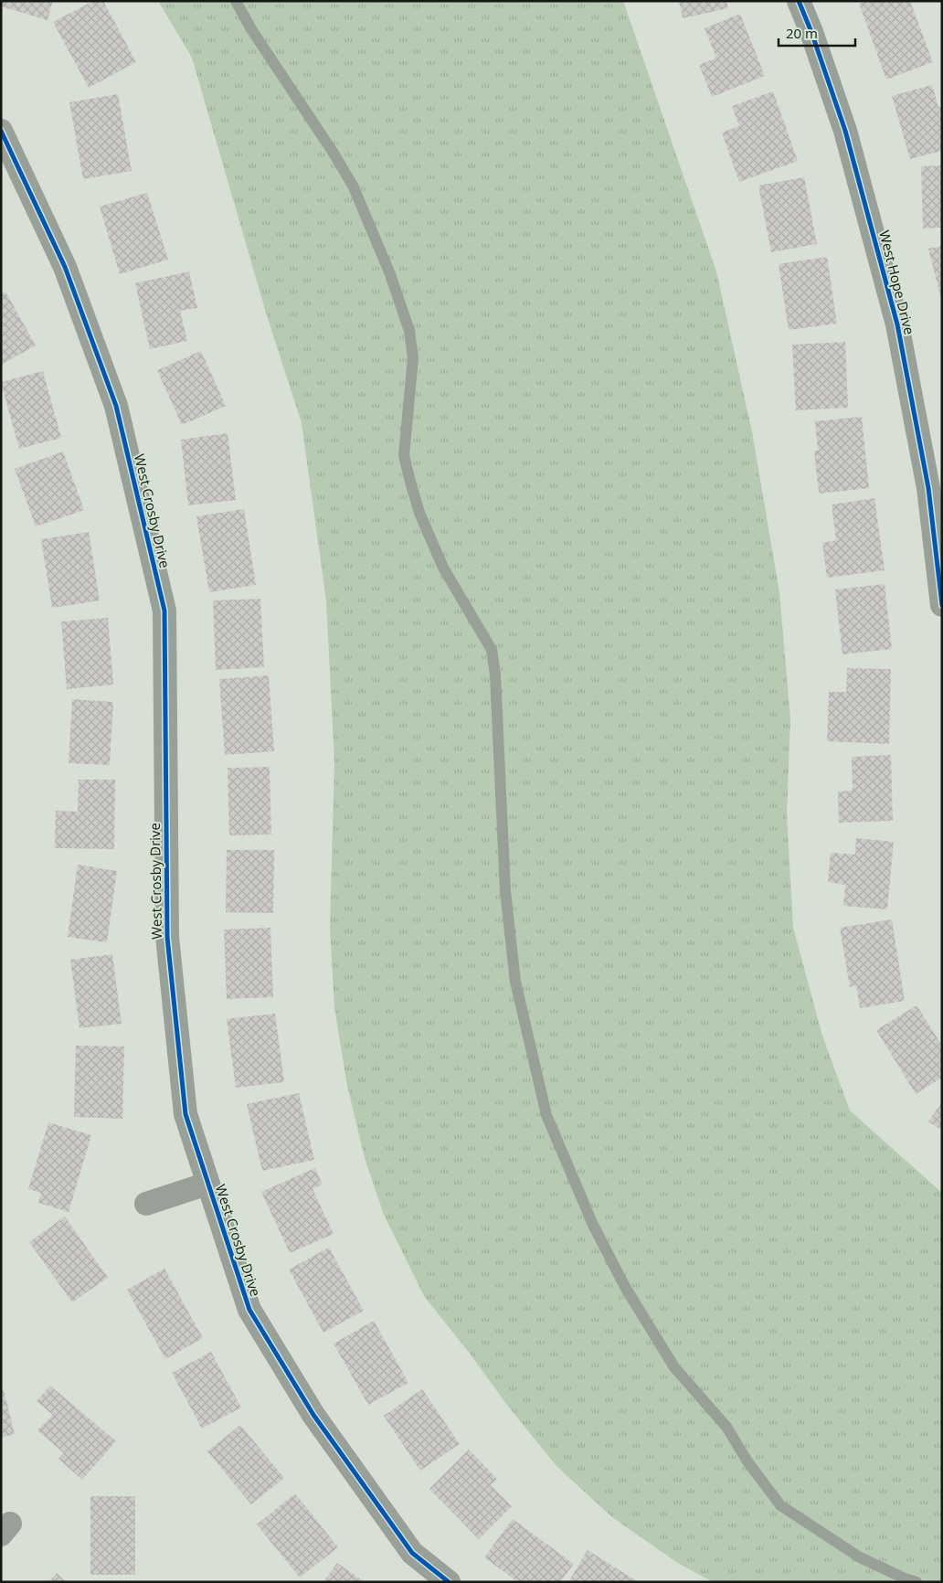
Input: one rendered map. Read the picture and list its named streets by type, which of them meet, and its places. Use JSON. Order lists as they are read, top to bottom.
{
  "streets": {
    "street": ["West Hope Drive", "West Crosby Drive"]
  },
  "scale_bar": "20 m"
}
